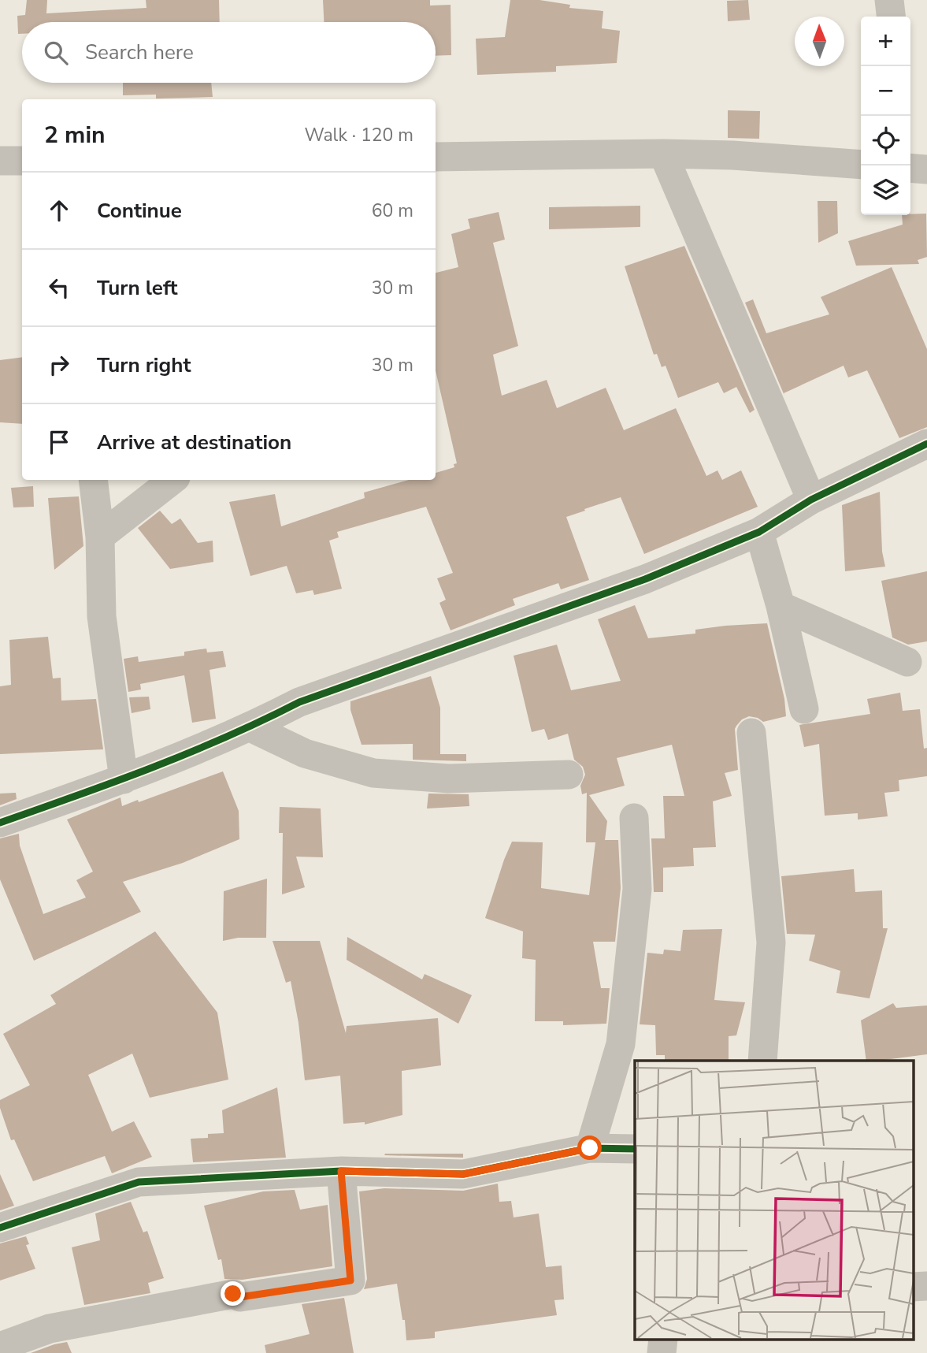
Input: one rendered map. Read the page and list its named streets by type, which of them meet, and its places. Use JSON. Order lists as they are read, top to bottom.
{
  "north": "top",
  "page": {
    "map_buttons": ["+", "−"],
    "search": "Search here",
    "heading": ["2 min", "Walk · 120 m"],
    "list": [
      ["Continue", "60 m"],
      ["Turn left", "30 m"],
      ["Turn right", "30 m"],
      "Arrive at destination"
    ]
  }
}
